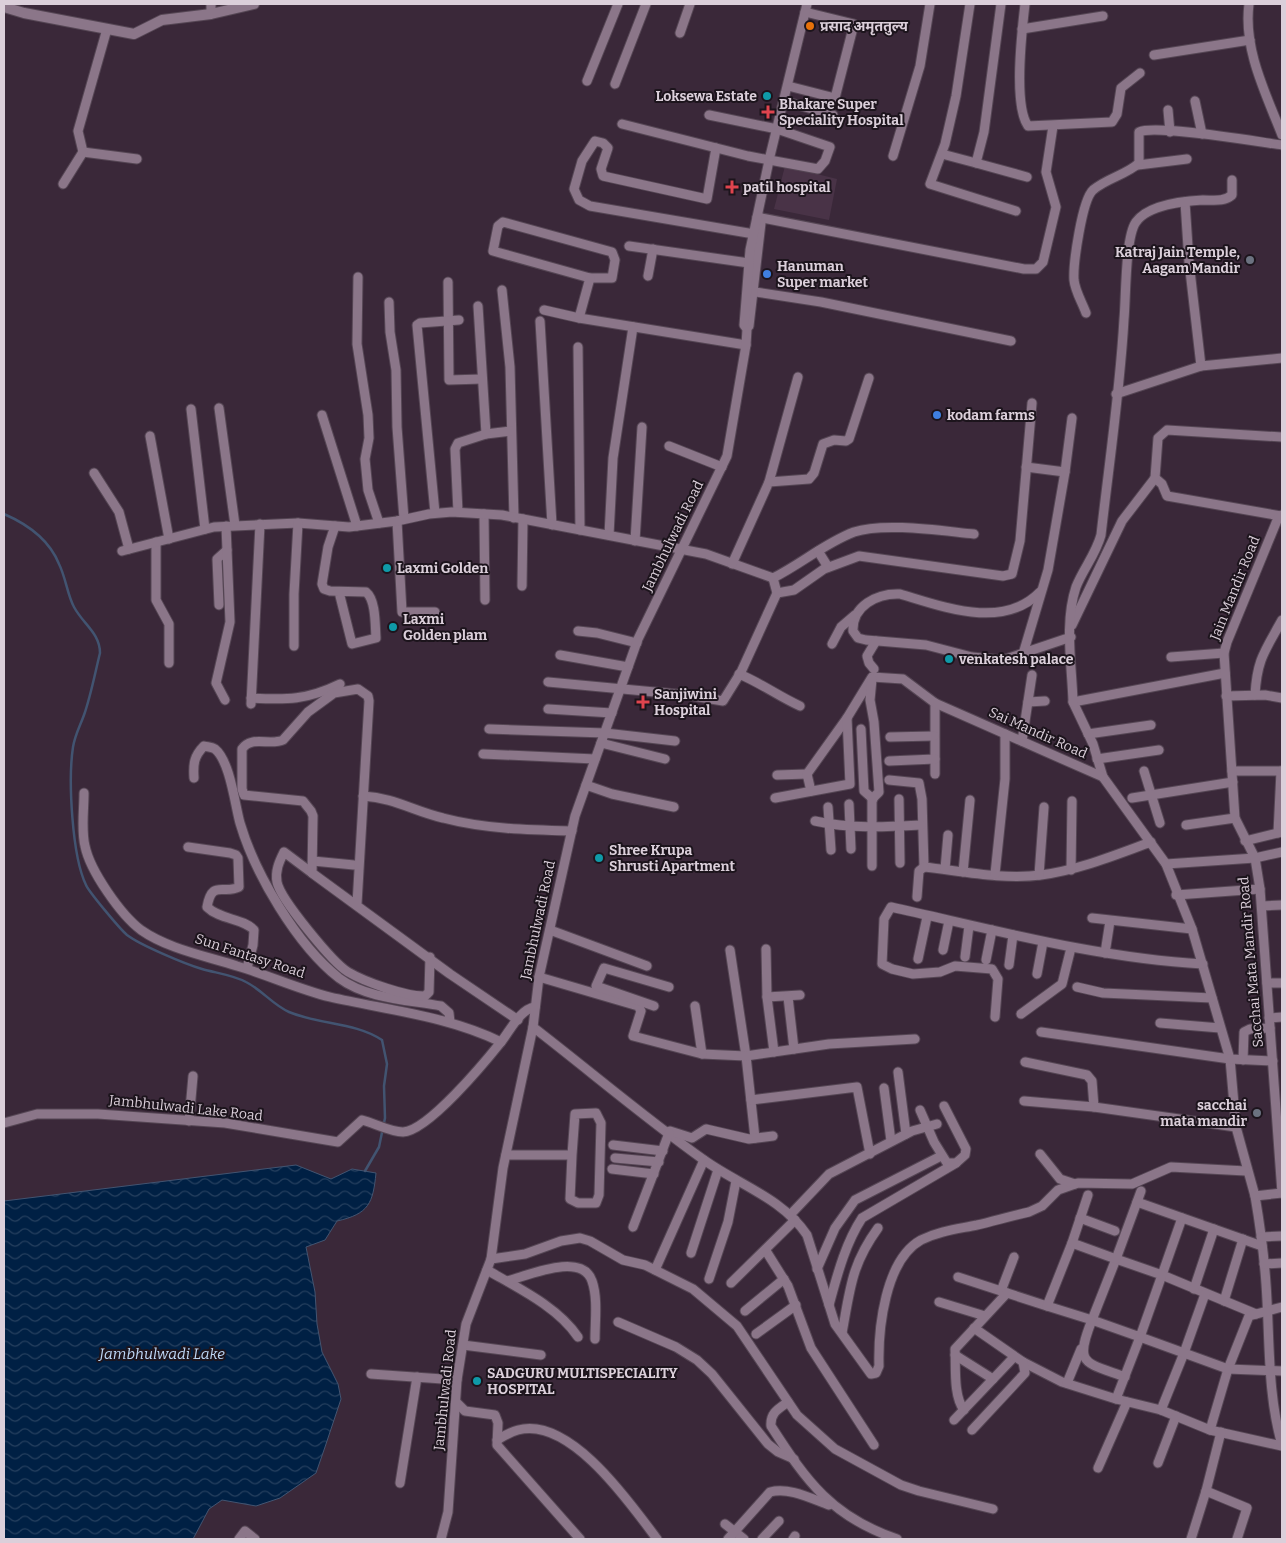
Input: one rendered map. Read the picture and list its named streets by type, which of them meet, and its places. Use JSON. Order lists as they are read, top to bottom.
{
  "streets": {
    "street": [
      "Jambhulwadi Road",
      "Jain Mandir Road",
      "Sai Mandir Road",
      "Sun Fantasy Road",
      "Sacchai Mata Mandir Road",
      "Jambhulwadi Lake Road"
    ]
  },
  "crossings": [
    ["Jambhulwadi Road", "Jambhulwadi Lake Road"],
    ["Jain Mandir Road", "Sacchai Mata Mandir Road"],
    ["Sun Fantasy Road", "Jambhulwadi Lake Road"]
  ],
  "water": ["Jambhulwadi Lake"],
  "places": {
    "other": [
      "प्रसाद अमृततुल्य",
      "Loksewa Estate",
      "Katraj Jain Temple, Aagam Mandir",
      "Hanuman Super market",
      "kodam farms",
      "Laxmi Golden",
      "Laxmi Golden plam",
      "venkatesh palace",
      "Shree Krupa Shrusti Apartment",
      "sacchai mata mandir",
      "SADGURU MULTISPECIALITY HOSPITAL"
    ],
    "health": ["Bhakare Super Speciality Hospital", "patil hospital", "Sanjiwini Hospital"]
  }
}
